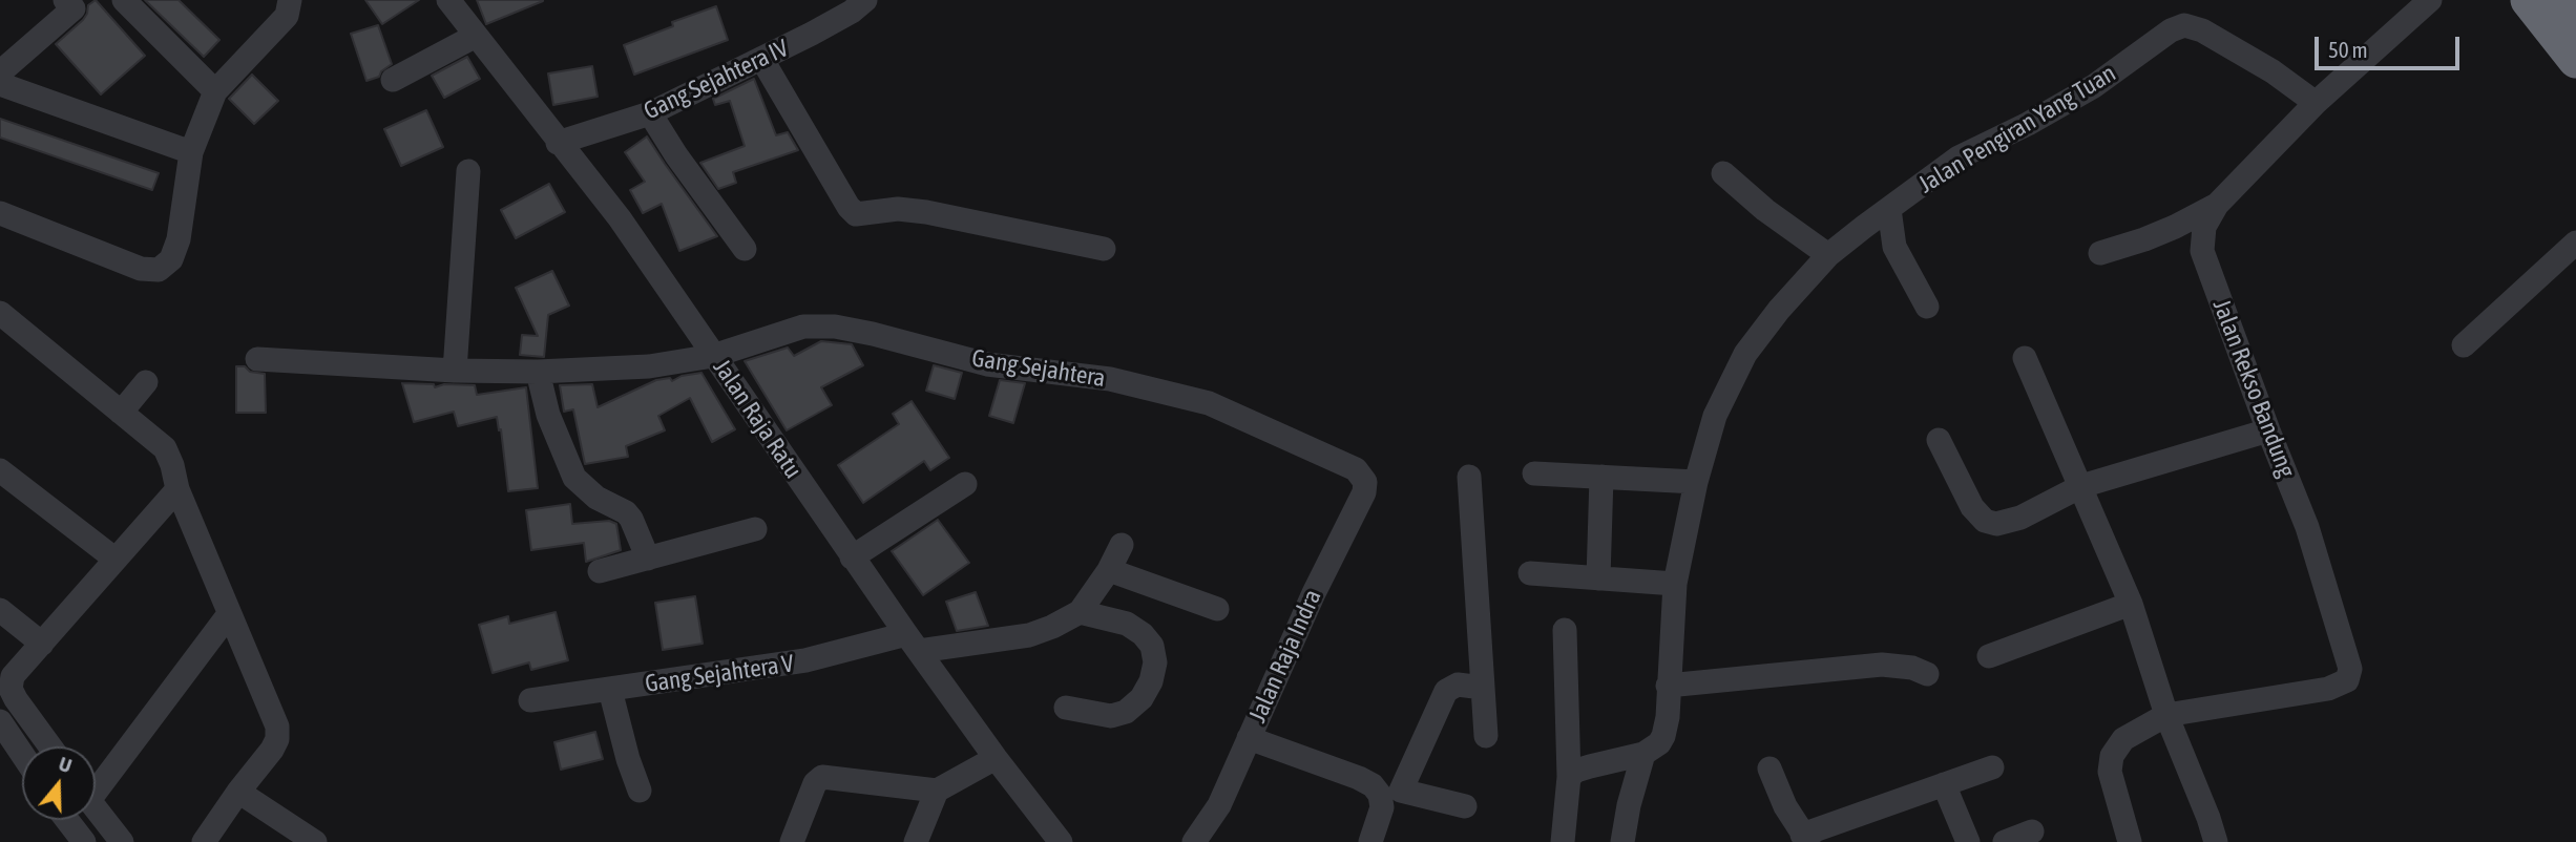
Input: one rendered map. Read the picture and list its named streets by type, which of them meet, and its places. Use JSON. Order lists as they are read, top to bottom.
{
  "streets": {
    "street": [
      "Gang Sejahtera IV",
      "Jalan Pengiran Yang Tuan",
      "Gang Sejahtera",
      "Jalan Rekso Bandung",
      "Jalan Raja Ratu",
      "Jalan Raja Indra",
      "Gang Sejahtera V"
    ]
  },
  "crossings": [
    ["Gang Sejahtera IV", "Jalan Raja Ratu"],
    ["Jalan Pengiran Yang Tuan", "Jalan Rekso Bandung"],
    ["Gang Sejahtera", "Jalan Raja Ratu"],
    ["Gang Sejahtera", "Jalan Raja Indra"],
    ["Jalan Raja Ratu", "Gang Sejahtera V"]
  ],
  "scale_bar": "50 m",
  "north": "top"
}
